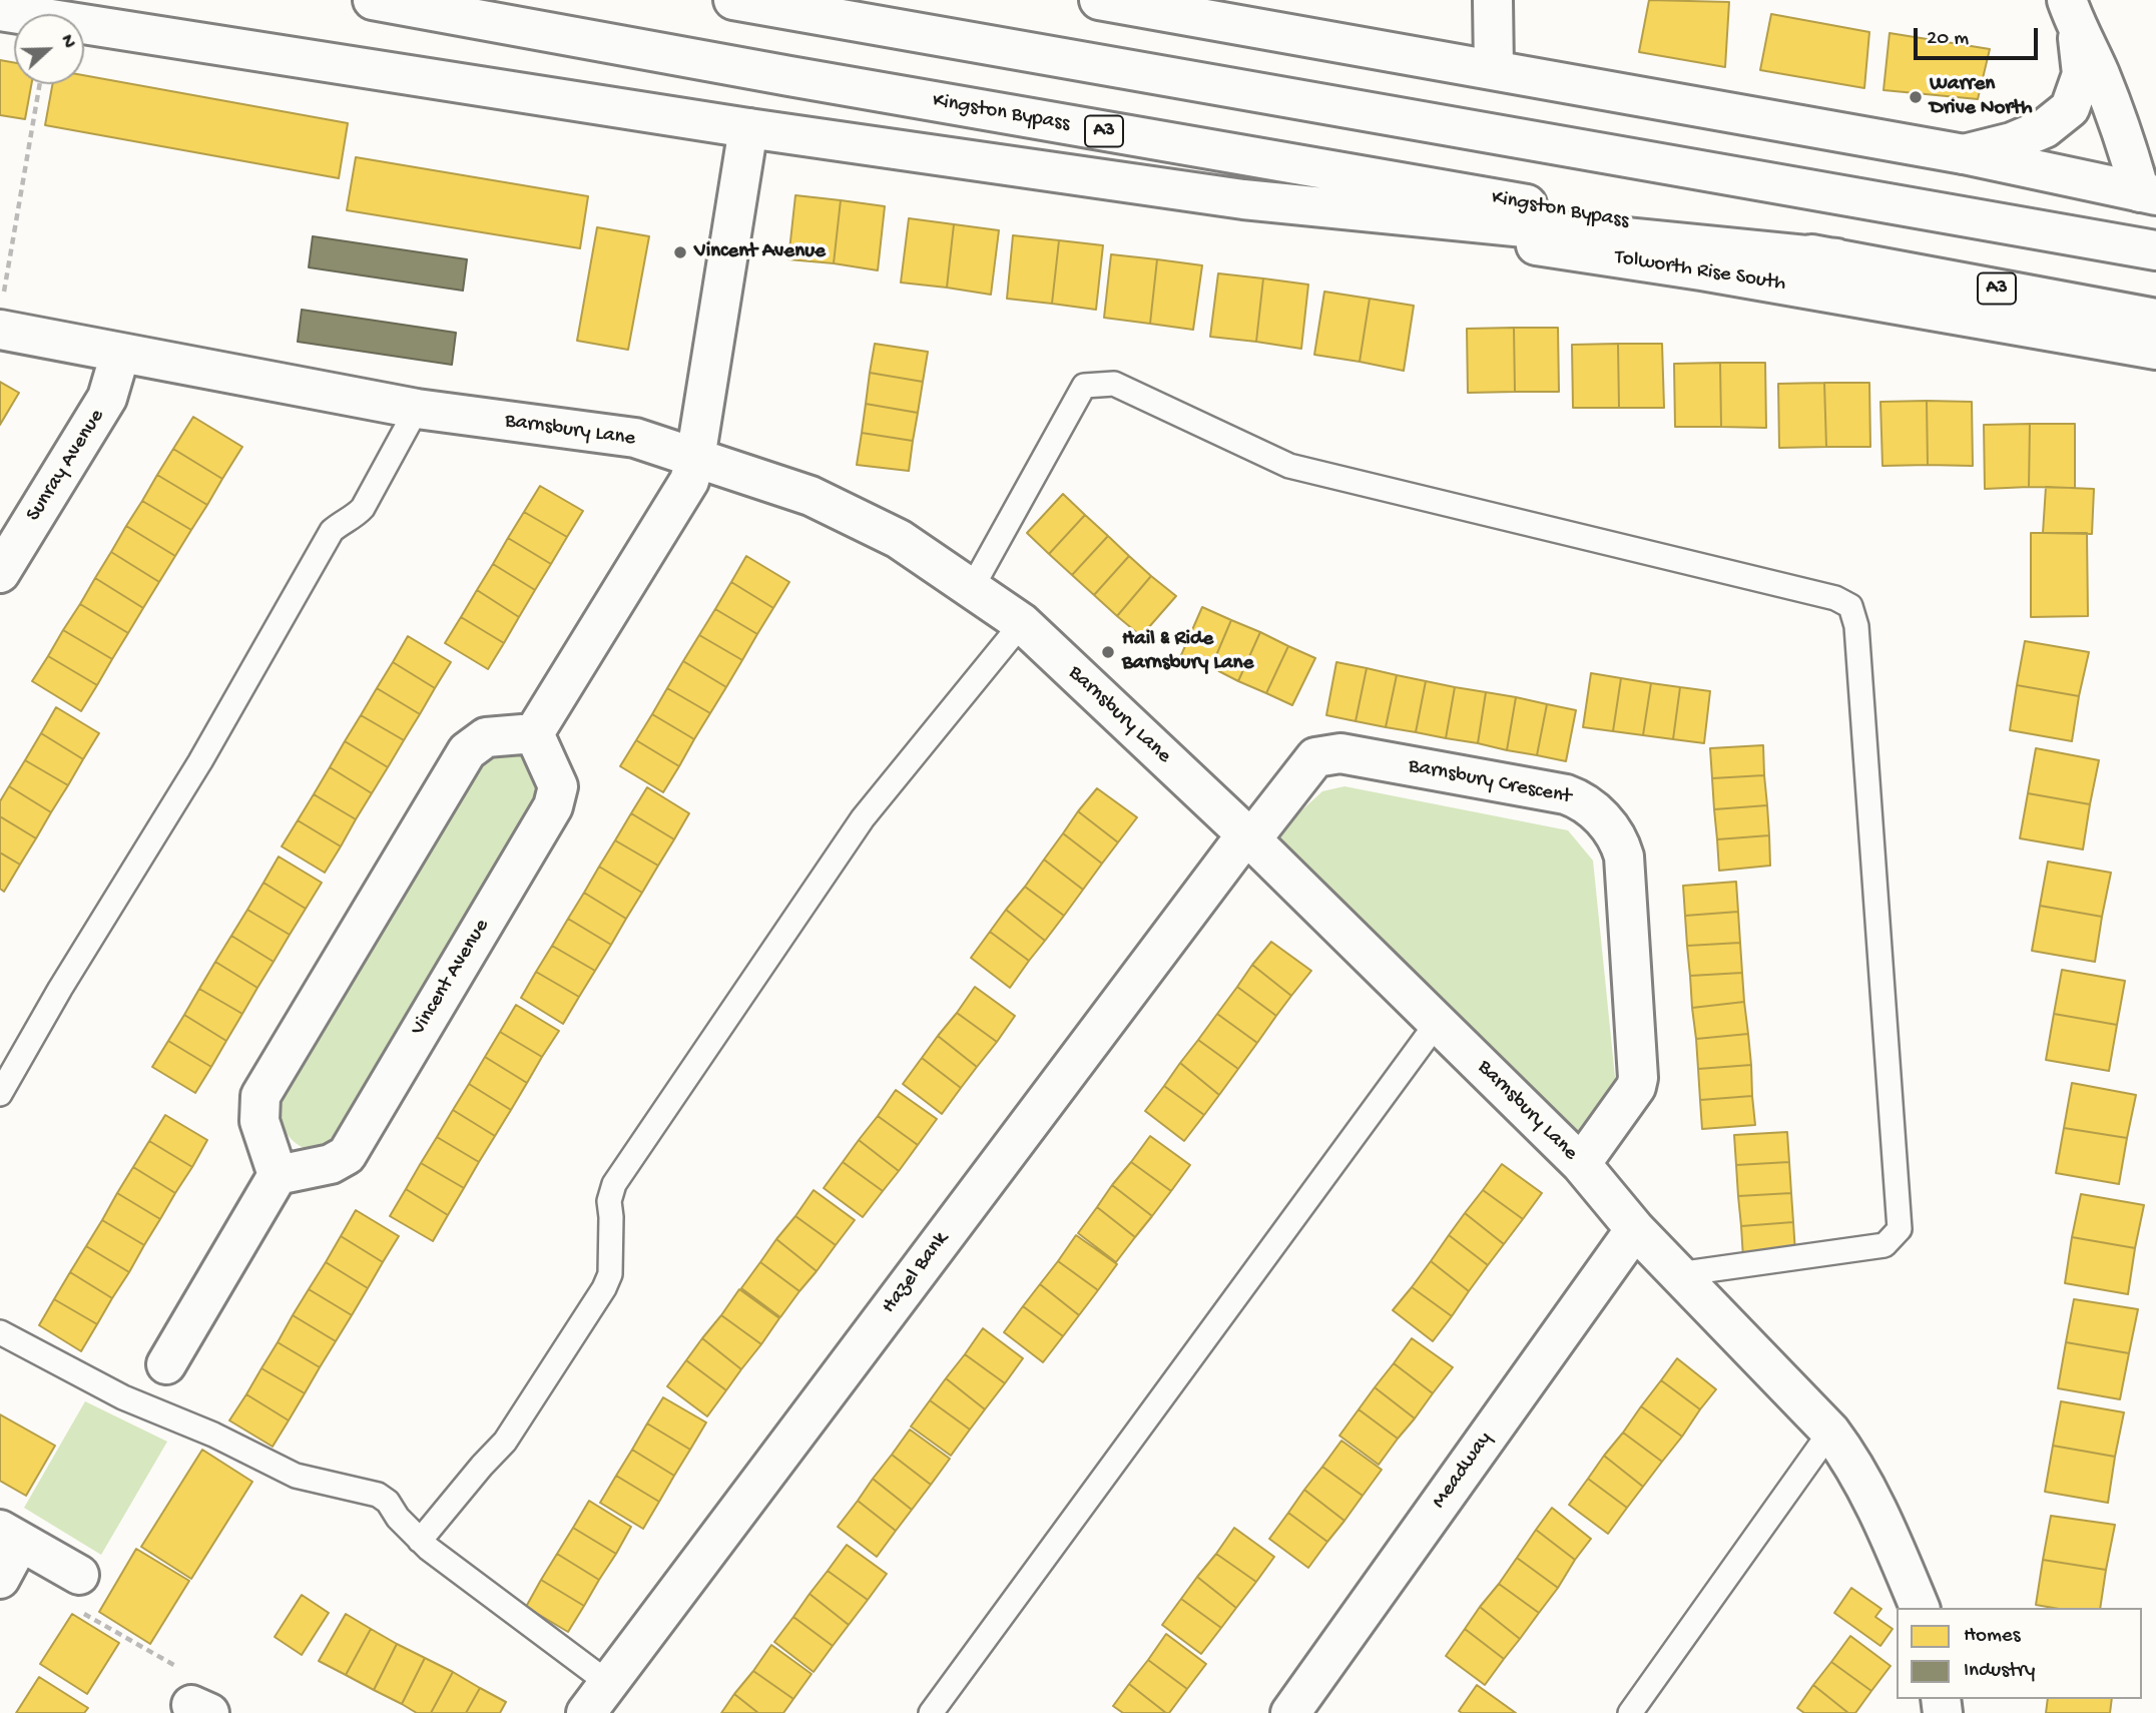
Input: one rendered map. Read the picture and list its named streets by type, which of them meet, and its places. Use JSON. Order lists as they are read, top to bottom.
{
  "streets": {
    "main road": [
      "Kingston Bypass",
      "A3",
      "Tolworth Rise South",
      "Barnsbury Lane",
      "Sunray Avenue",
      "Barnsbury Crescent",
      "Vincent Avenue",
      "Hazel Bank",
      "Meadway"
    ]
  },
  "crossings": [
    ["Kingston Bypass", "A3"],
    ["Barnsbury Lane", "Sunray Avenue"],
    ["Barnsbury Lane", "Barnsbury Crescent"],
    ["Barnsbury Lane", "Hazel Bank"],
    ["Barnsbury Lane", "Meadway"],
    ["Barnsbury Crescent", "Hazel Bank"]
  ],
  "places": ["Warren Drive North", "Vincent Avenue", "Hail & Ride Barnsbury Lane"],
  "legend": ["Homes", "Industry"],
  "scale_bar": "20 m",
  "north": "right"
}
